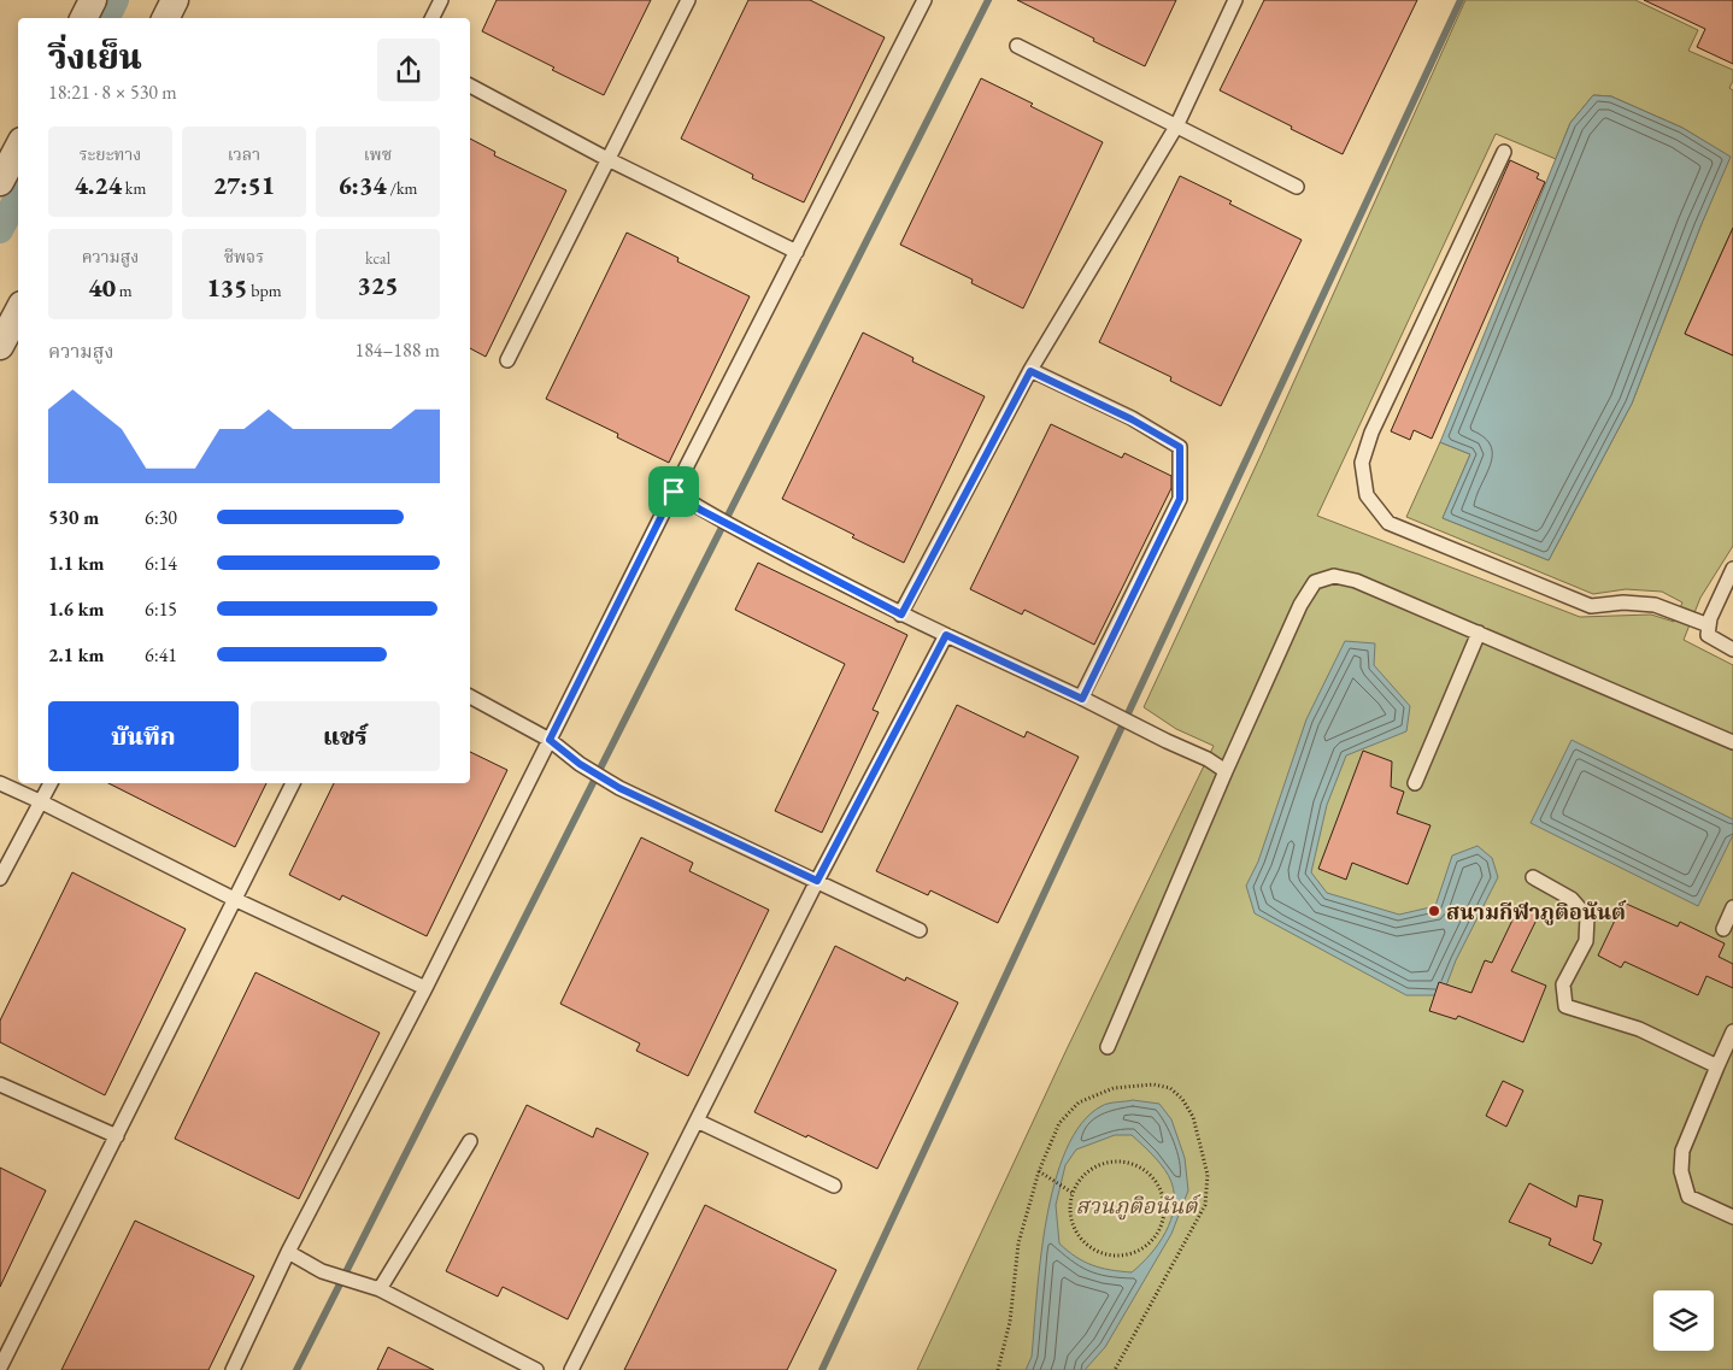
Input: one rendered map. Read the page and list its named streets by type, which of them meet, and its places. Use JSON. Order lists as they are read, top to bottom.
{
  "parks": ["สวนภูติอนันต์"],
  "places": ["สนามกีฬาภูติอนันต์"],
  "page": {
    "heading": ["วิ่งเย็น", "18:21 · 8 × 530 m"],
    "stats": [
      ["ระยะทาง", "4.24 km"],
      ["เวลา", "27:51"],
      ["เพซ", "6:34 /km"],
      ["ความสูง", "40 m"],
      ["ชีพจร", "135 bpm"],
      ["kcal", "325"]
    ],
    "chart": ["ความสูง", "184–188 m"],
    "list": [
      {
        "name": "530 m",
        "note": "6:30"
      },
      {
        "name": "1.1 km",
        "note": "6:14"
      },
      {
        "name": "1.6 km",
        "note": "6:15"
      },
      {
        "name": "2.1 km",
        "note": "6:41"
      }
    ],
    "buttons": ["บันทึก", "แชร์"]
  }
}
